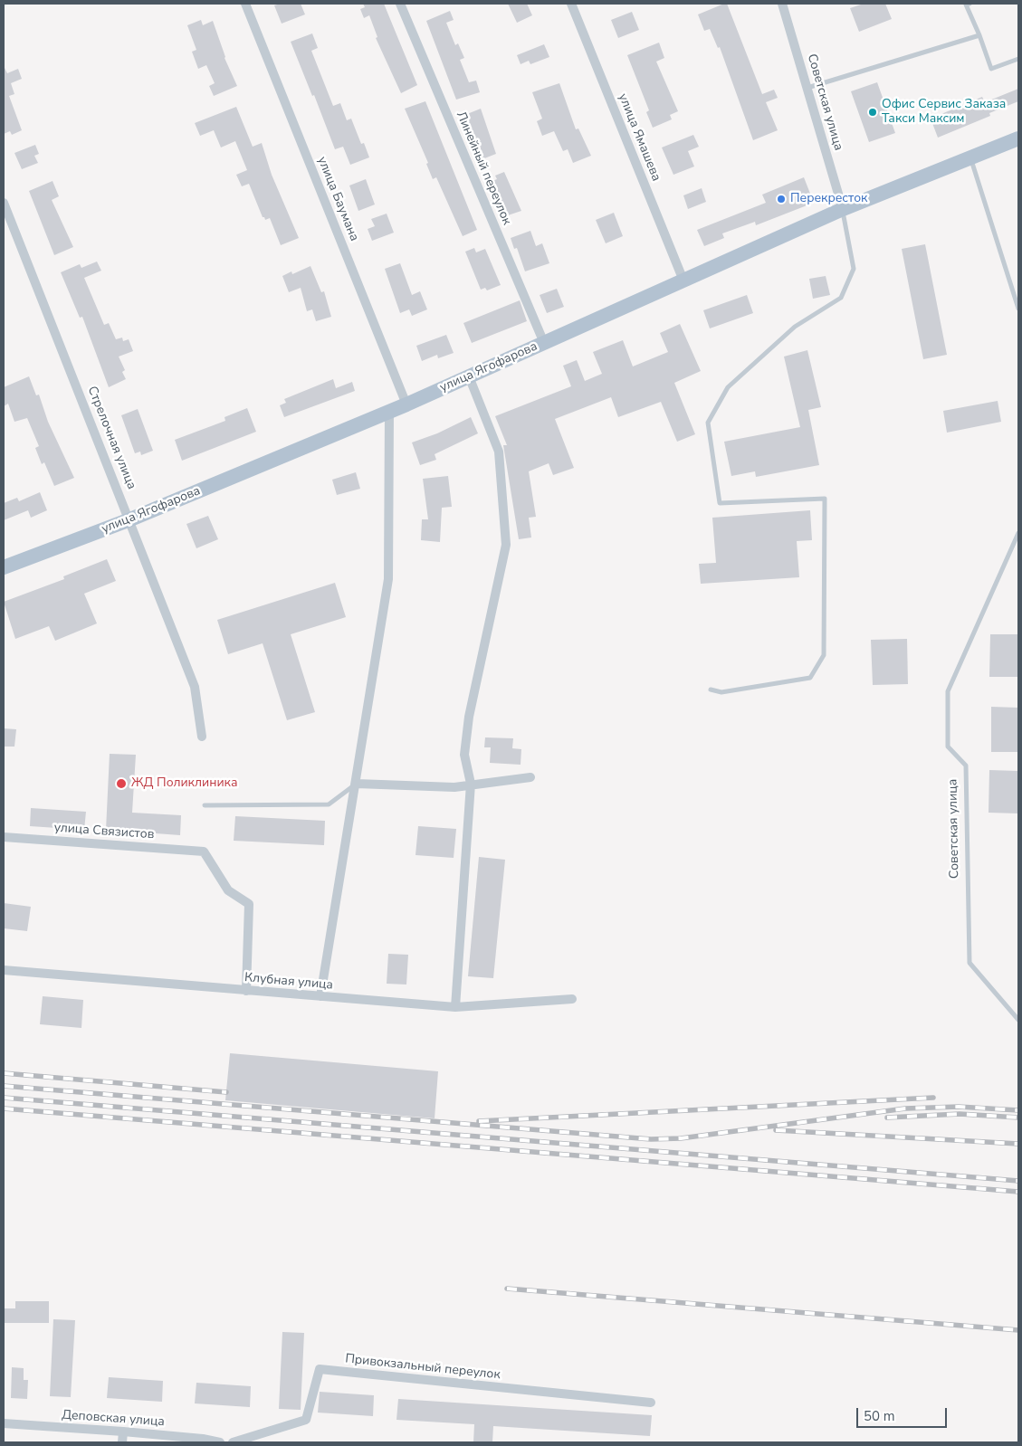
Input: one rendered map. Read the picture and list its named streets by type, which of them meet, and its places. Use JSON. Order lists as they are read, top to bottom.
{
  "streets": {
    "main road": ["улица Ягофарова"],
    "street": [
      "Советская улица",
      "улица Ямашева",
      "Линейный переулок",
      "улица Баумана",
      "Стрелочная улица",
      "улица Связистов",
      "Клубная улица",
      "Привокзальный переулок",
      "Деповская улица"
    ]
  },
  "crossings": [
    ["Советская улица", "улица Ягофарова"],
    ["улица Ямашева", "улица Ягофарова"],
    ["Линейный переулок", "улица Ягофарова"],
    ["улица Баумана", "улица Ягофарова"],
    ["улица Ягофарова", "Стрелочная улица"],
    ["улица Связистов", "Клубная улица"]
  ],
  "places": ["Офис Сервис Заказа Такси Максим", "Перекресток", "ЖД Поликлиника"],
  "scale_bar": "50 m"
}
